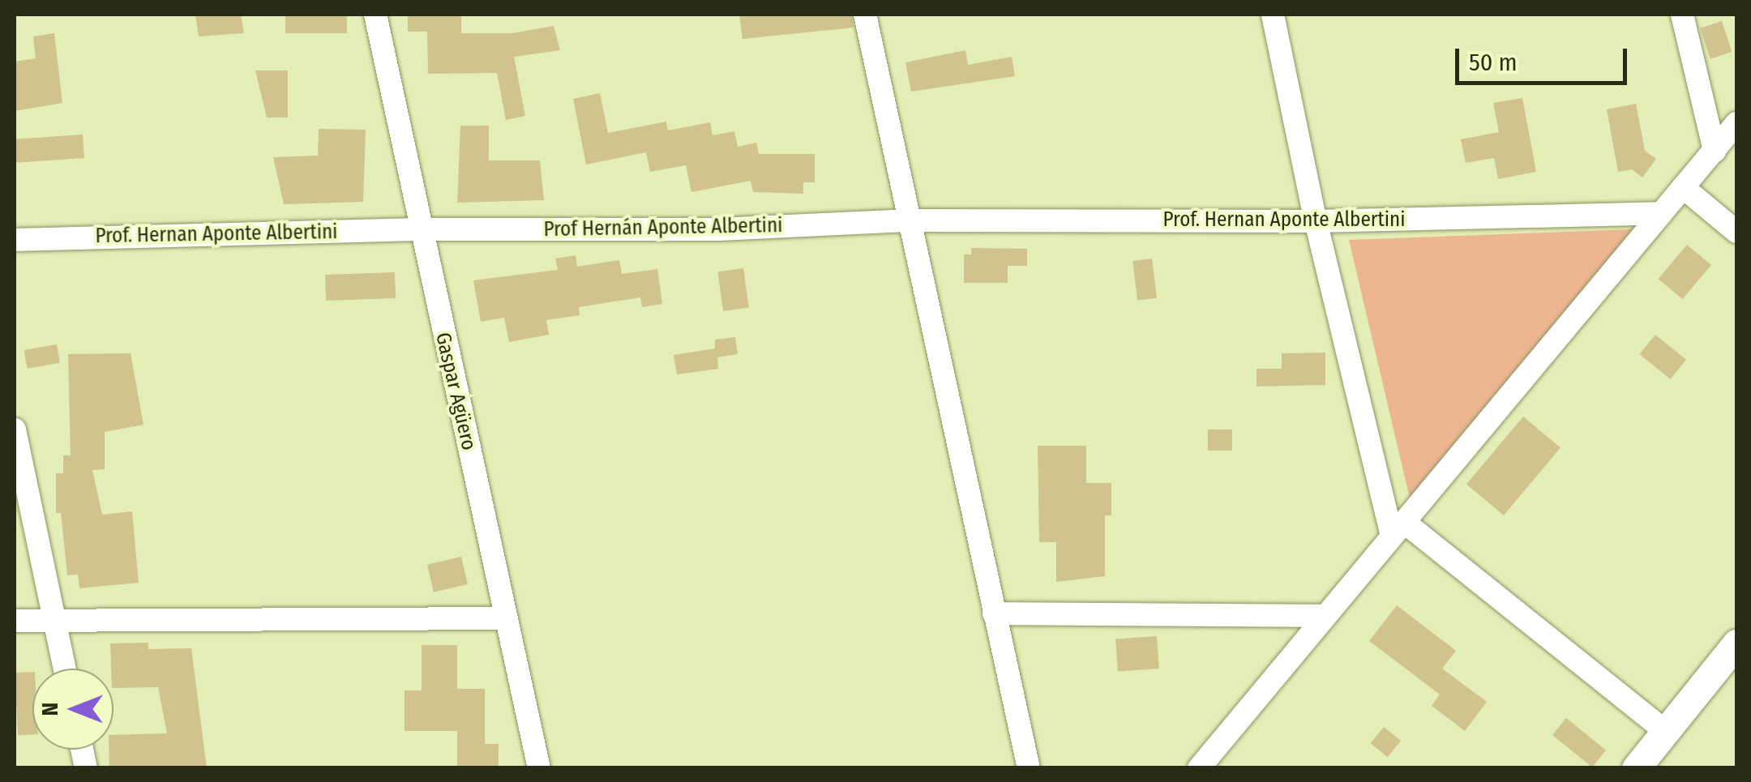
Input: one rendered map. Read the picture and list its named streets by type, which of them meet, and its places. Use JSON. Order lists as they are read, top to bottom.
{
  "streets": {
    "street": ["Prof. Hernan Aponte Albertini", "Prof Hernán Aponte Albertini", "Gaspar Agüero"]
  },
  "crossings": [
    ["Prof. Hernan Aponte Albertini", "Prof Hernán Aponte Albertini"],
    ["Prof. Hernan Aponte Albertini", "Gaspar Agüero"],
    ["Prof Hernán Aponte Albertini", "Gaspar Agüero"]
  ],
  "scale_bar": "50 m",
  "north": "left"
}
